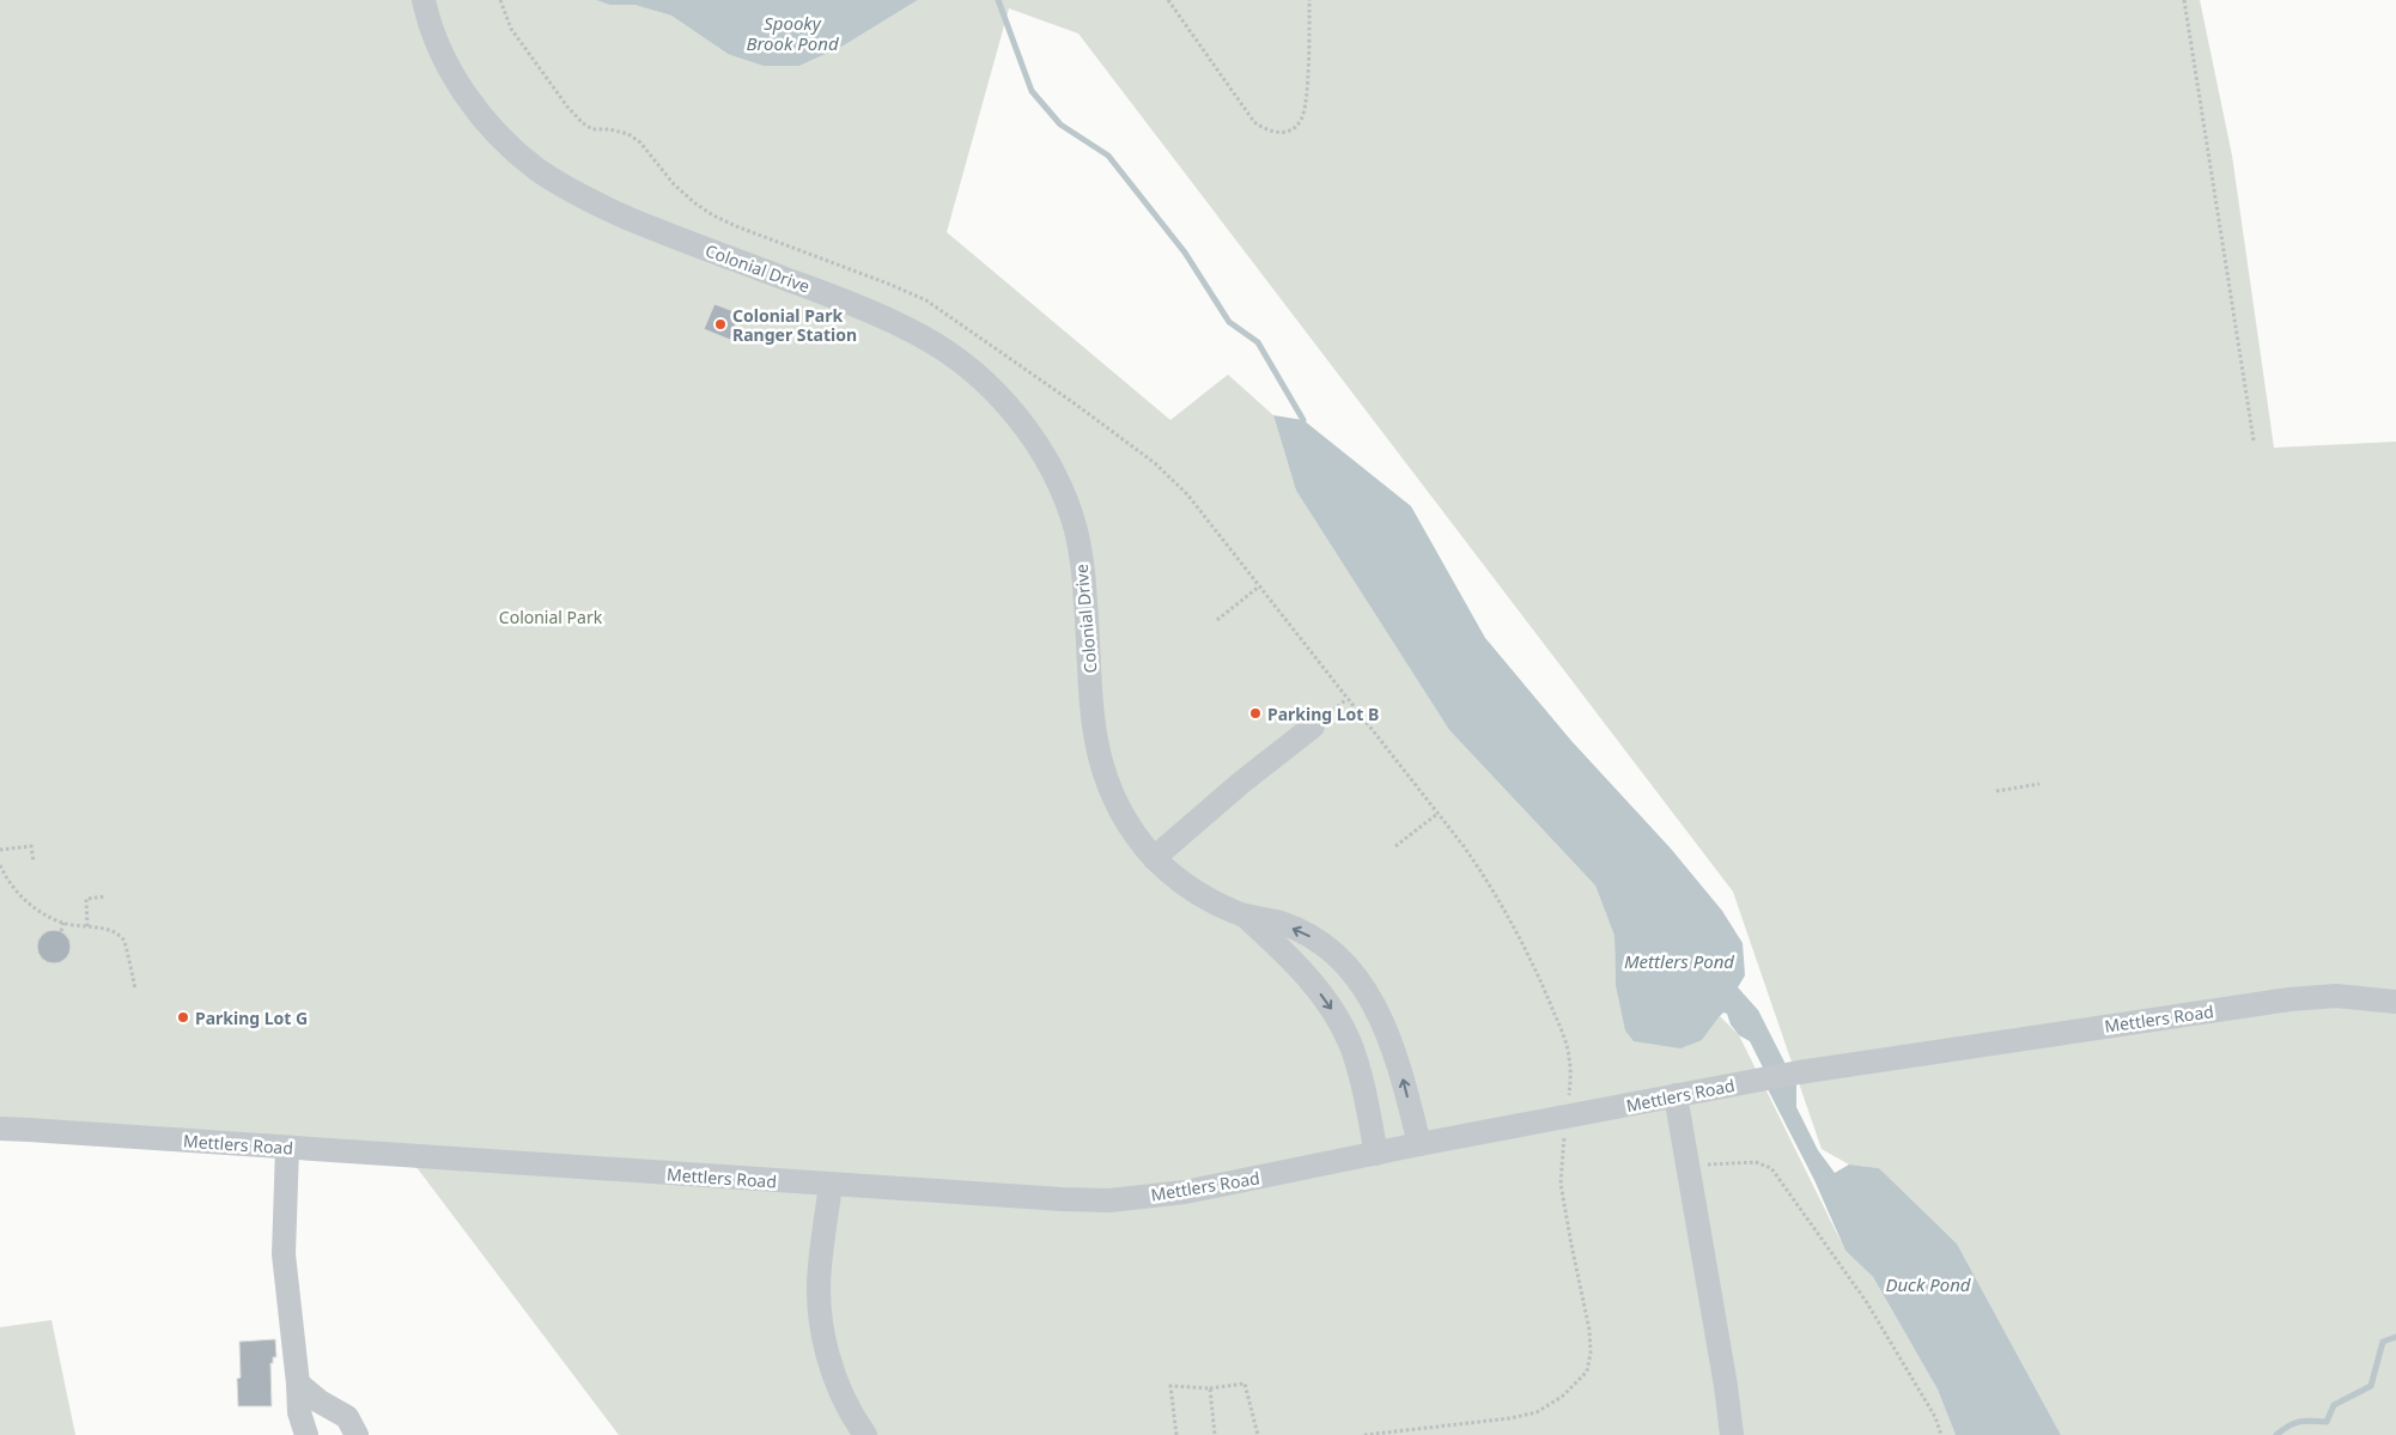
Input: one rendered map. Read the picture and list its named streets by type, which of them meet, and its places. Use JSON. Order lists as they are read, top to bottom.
{
  "streets": {
    "street": ["Colonial Drive", "Mettlers Road"]
  },
  "crossings": [
    ["Colonial Drive", "Mettlers Road"]
  ],
  "water": ["Spooky Brook Pond", "Mettlers Pond", "Duck Pond"],
  "parks": ["Colonial Park"],
  "places": ["Colonial Park Ranger Station", "Parking Lot B", "Parking Lot G"]
}
